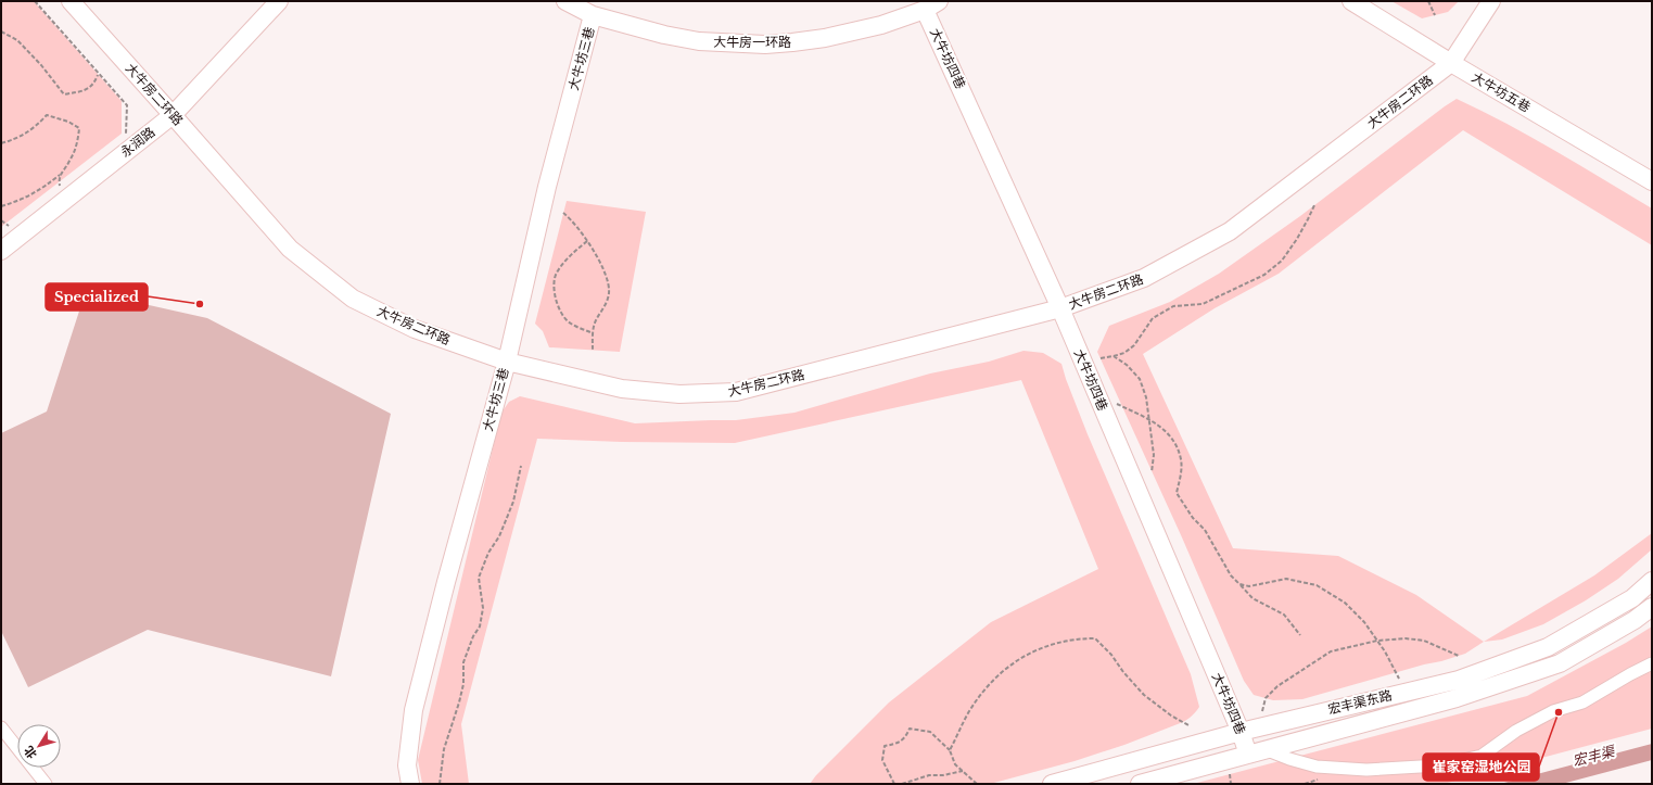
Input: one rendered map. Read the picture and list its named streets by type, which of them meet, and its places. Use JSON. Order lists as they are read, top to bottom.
{
  "streets": {
    "street": [
      "大牛房一环路",
      "大牛坊三巷",
      "大牛坊四巷",
      "大牛坊五巷",
      "大牛房二环路",
      "永润路",
      "宏丰渠东路"
    ]
  },
  "crossings": [
    ["大牛房一环路", "大牛坊三巷"],
    ["大牛房一环路", "大牛坊四巷"],
    ["大牛坊三巷", "大牛房二环路"],
    ["大牛坊四巷", "大牛房二环路"],
    ["大牛坊四巷", "宏丰渠东路"],
    ["大牛坊五巷", "大牛房二环路"],
    ["大牛房二环路", "永润路"]
  ],
  "water": ["宏丰渠"],
  "places": ["Specialized", "崔家窑湿地公园"],
  "north": "bottom left"
}
